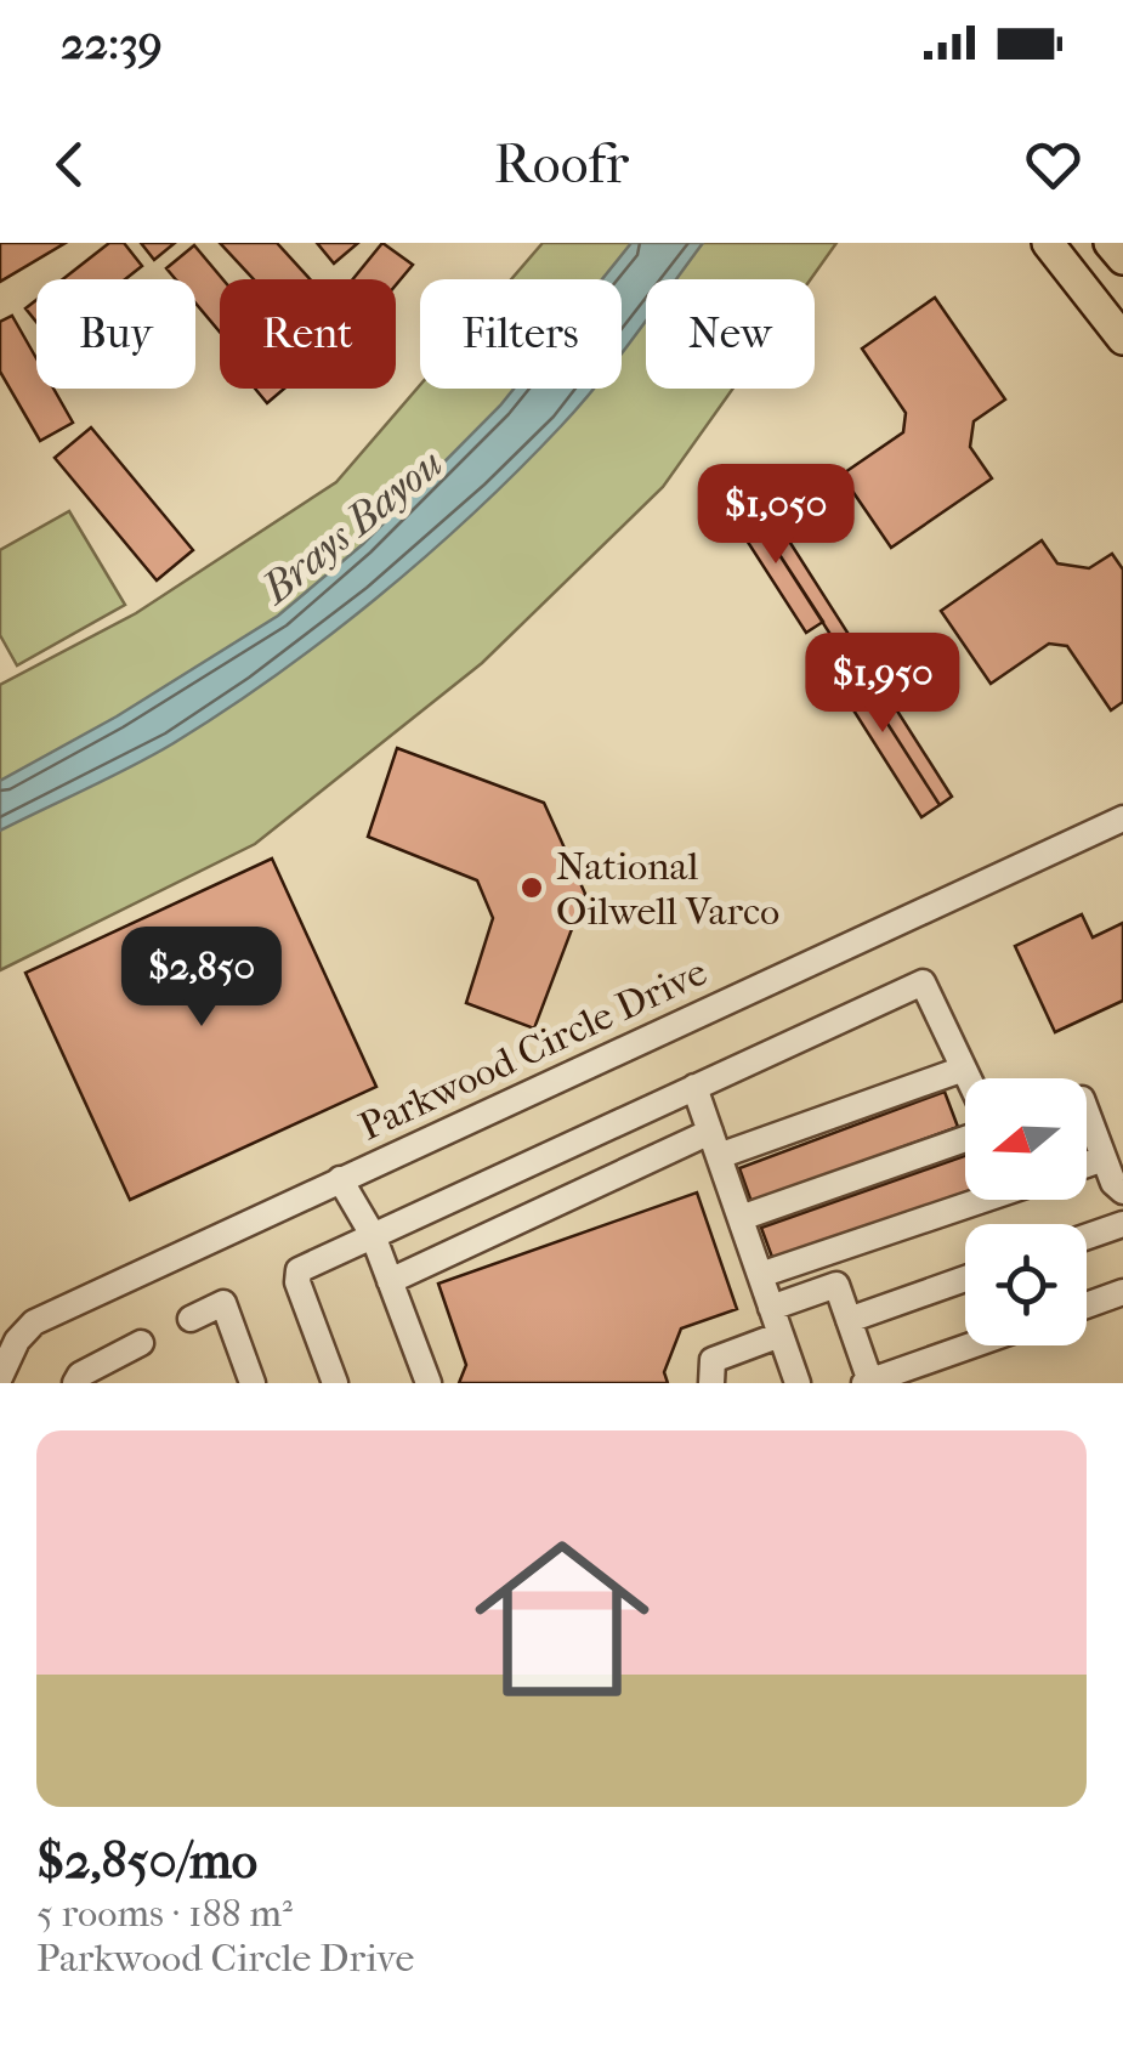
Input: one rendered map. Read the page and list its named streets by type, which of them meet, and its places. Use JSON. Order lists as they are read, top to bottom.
{
  "streets": {
    "street": ["Parkwood Circle Drive"]
  },
  "water": ["Brays Bayou"],
  "places": ["National Oilwell Varco"],
  "north": "left",
  "page": {
    "status": "22:39",
    "header": "Roofr",
    "chip": [
      "Buy",
      "Rent",
      "Filters",
      "New"
    ],
    "price": ["$1,050", "$1,950", "$2,850"],
    "list": [
      {
        "name": "$2,850/mo",
        "note": "5 rooms · 188 m² · Parkwood Circle Drive"
      }
    ]
  }
}
